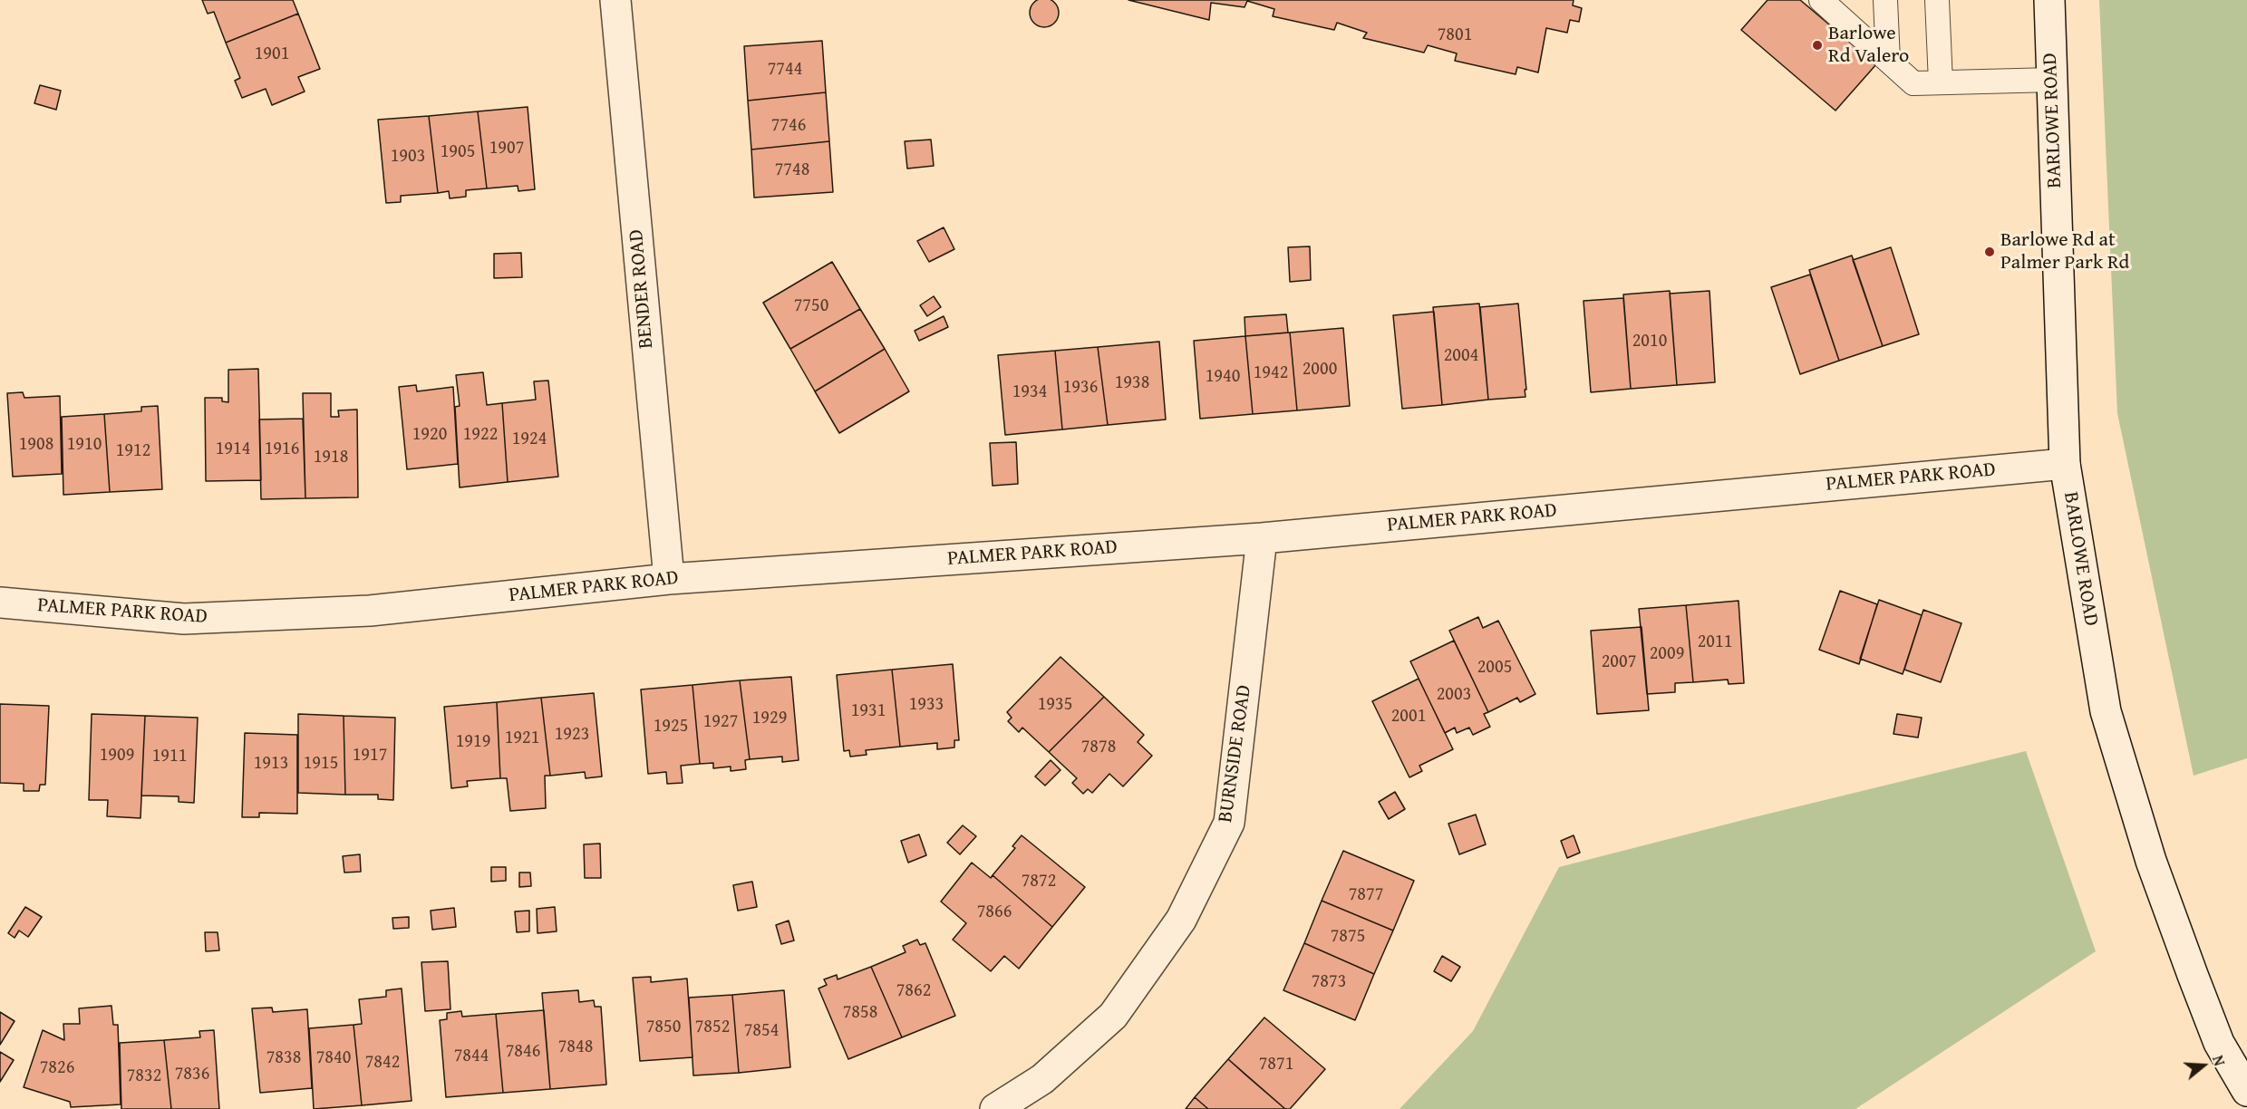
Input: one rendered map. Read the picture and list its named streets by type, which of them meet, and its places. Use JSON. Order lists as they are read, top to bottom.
{
  "streets": {
    "street": [
      "BARLOWE ROAD",
      "BENDER ROAD",
      "PALMER PARK ROAD",
      "BURNSIDE ROAD"
    ]
  },
  "crossings": [
    ["BARLOWE ROAD", "PALMER PARK ROAD"],
    ["BENDER ROAD", "PALMER PARK ROAD"],
    ["PALMER PARK ROAD", "BURNSIDE ROAD"]
  ],
  "places": ["Barlowe Rd Valero", "Barlowe Rd at Palmer Park Rd"],
  "house_numbers": [
    "7801",
    "1901",
    "7744",
    "7746",
    "1907",
    "1905",
    "1903",
    "7748",
    "7750",
    "2010",
    "2004",
    "2000",
    "1942",
    "1940",
    "1938",
    "1936",
    "1934",
    "1920",
    "1922",
    "1924",
    "1908",
    "1910",
    "1914",
    "1916",
    "1912",
    "1918",
    "2011",
    "2009",
    "2007",
    "2005",
    "2003",
    "1933",
    "1935",
    "1931",
    "2001",
    "1929",
    "1927",
    "1925",
    "1923",
    "1921",
    "1919",
    "7878",
    "1909",
    "1917",
    "1911",
    "1913",
    "1915",
    "7872",
    "7877",
    "7866",
    "7875",
    "7873",
    "7862",
    "7858",
    "7850",
    "7852",
    "7854",
    "7848",
    "7846",
    "7844",
    "7838",
    "7840",
    "7842",
    "7871",
    "7826",
    "7836",
    "7832"
  ],
  "north": "right"
}
